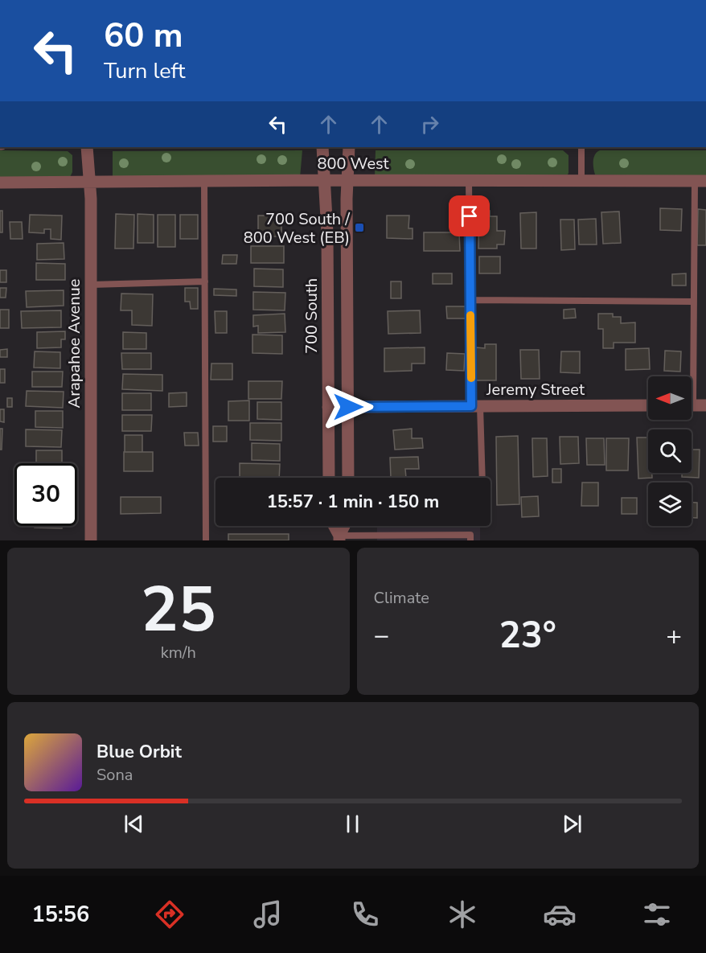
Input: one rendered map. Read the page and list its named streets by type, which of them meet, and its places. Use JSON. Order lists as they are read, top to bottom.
{
  "streets": {
    "street": [
      "800 West",
      "700 South",
      "Arapahoe Avenue",
      "Jeremy Street"
    ]
  },
  "crossings": [
    ["800 West", "700 South"],
    ["800 West", "Arapahoe Avenue"],
    ["700 South", "Jeremy Street"]
  ],
  "places": {
    "transit": ["700 South / 800 West (EB)"]
  },
  "north": "left",
  "page": {
    "turn": ["60 m", "Turn left"],
    "limit": "30",
    "trip": "15:57 · 1 min · 150 m",
    "tile": [
      ["25", "km/h"],
      "Climate"
    ],
    "heat": ["−", "23°", "+"],
    "song": ["Blue Orbit", "Sona"],
    "tabs": "15:56"
  }
}
